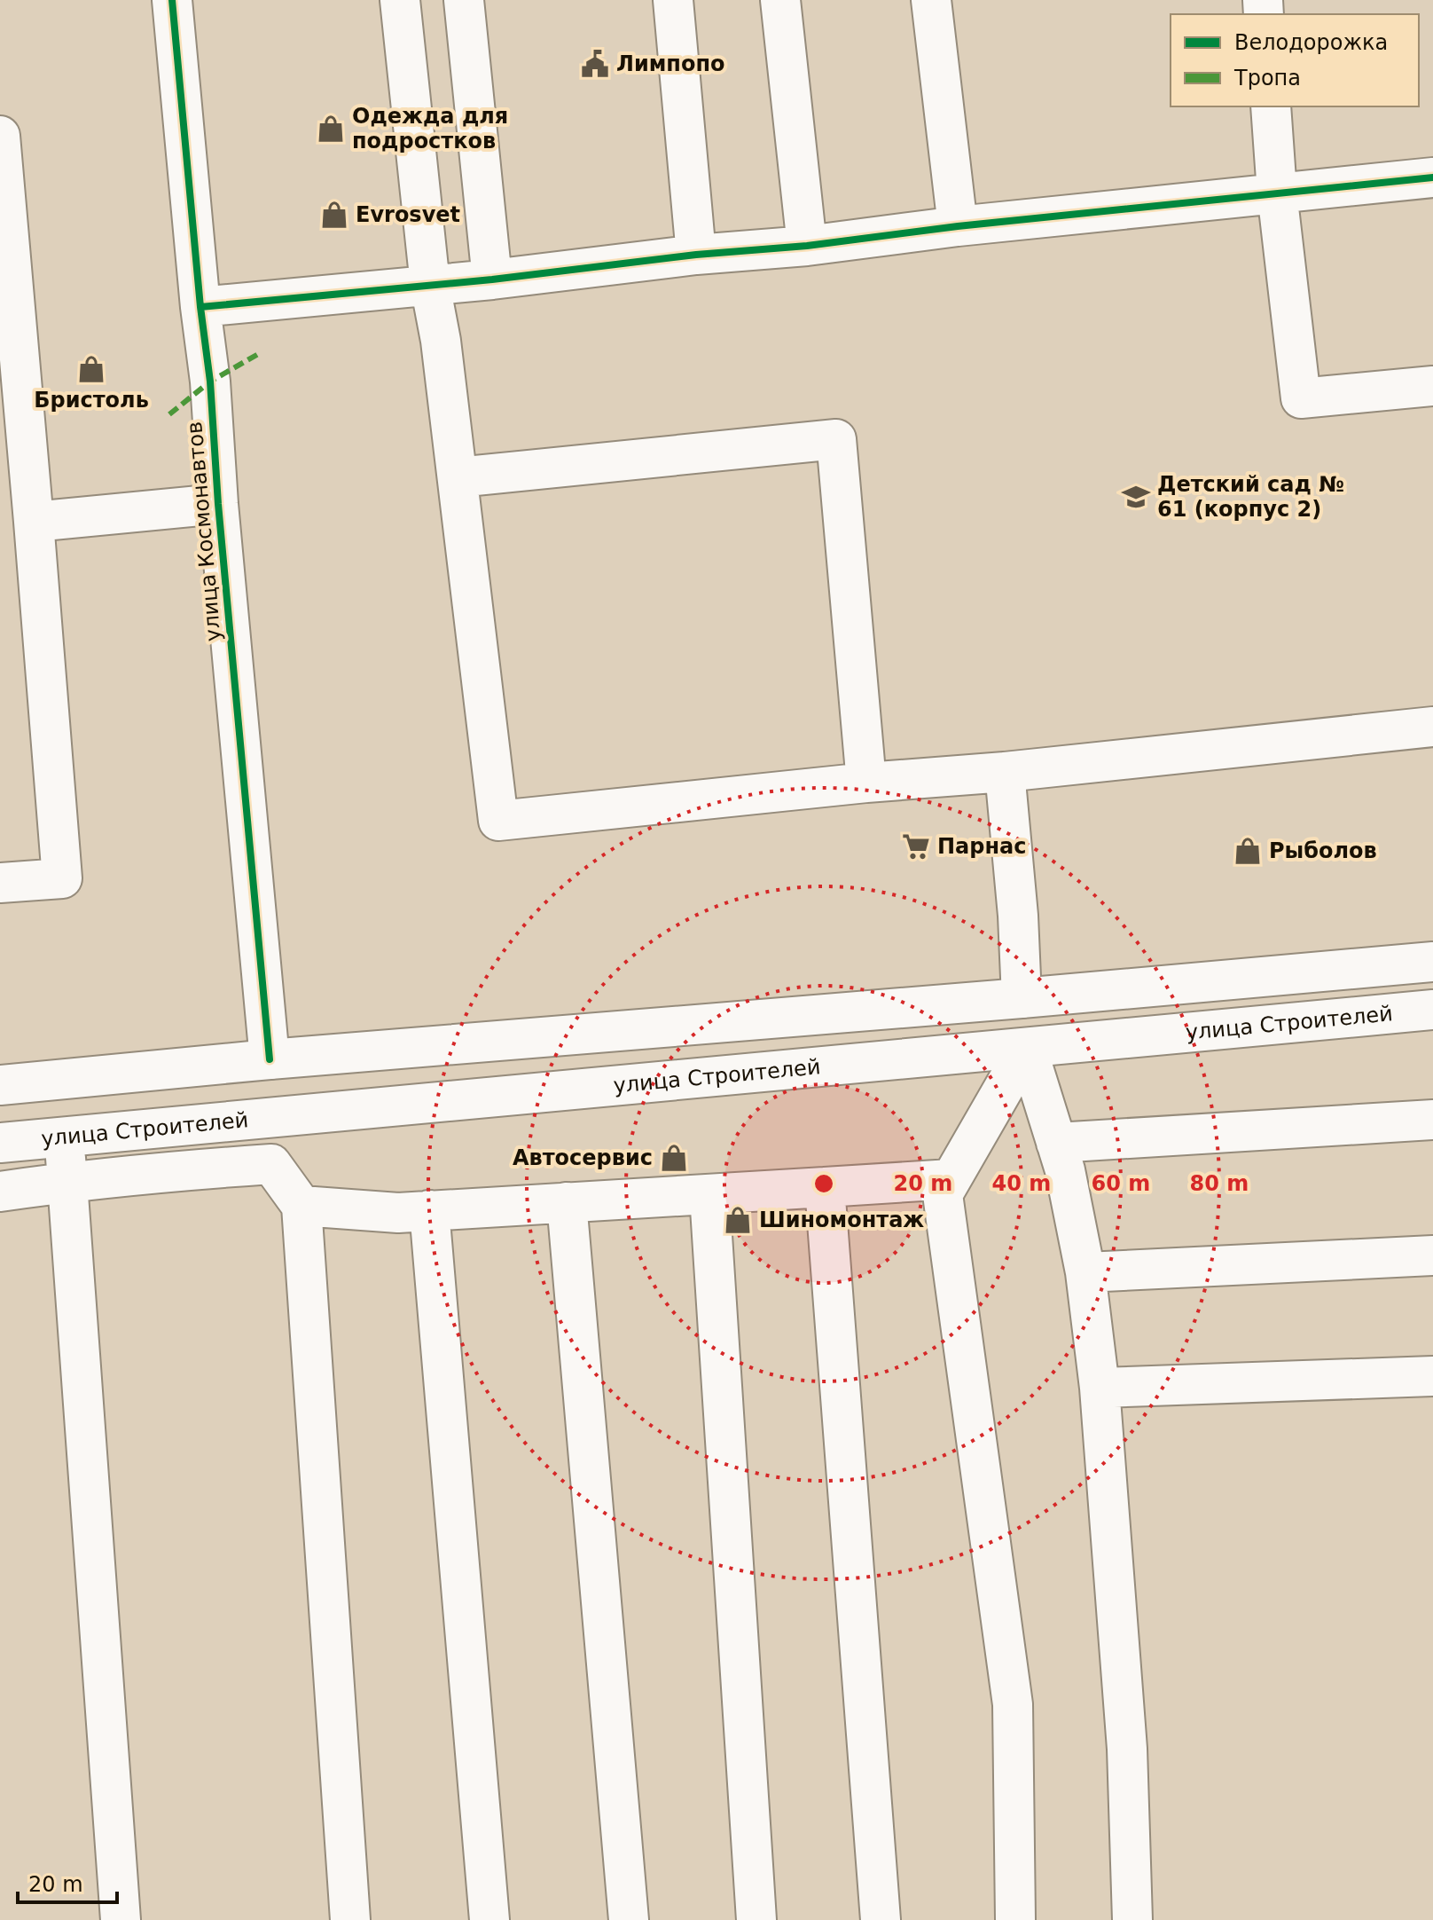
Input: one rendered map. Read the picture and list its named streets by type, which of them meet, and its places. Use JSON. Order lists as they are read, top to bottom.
{
  "streets": {
    "main road": ["улица Космонавтов", "улица Строителей"]
  },
  "crossings": [
    ["улица Космонавтов", "улица Строителей"]
  ],
  "places": {
    "public building": ["Лимпопо"],
    "shop": [
      "Одежда для подростков",
      "Evrosvet",
      "Бристоль",
      "Рыболов",
      "Автосервис",
      "Шиномонтаж"
    ],
    "school or university": ["Детский сад № 61 (корпус 2)"],
    "supermarket": ["Парнас"]
  },
  "legend": ["Велодорожка", "Тропа"],
  "scale_bar": "20 m",
  "rings": [
    "20 m",
    "40 m",
    "60 m",
    "80 m"
  ]
}
